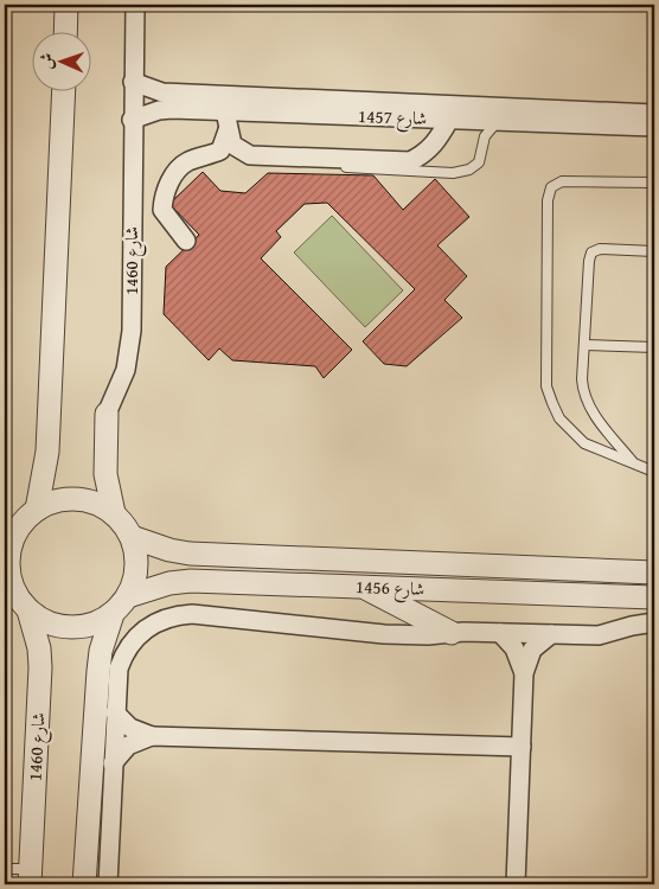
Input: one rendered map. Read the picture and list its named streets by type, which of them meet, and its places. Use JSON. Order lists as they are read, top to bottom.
{
  "streets": {
    "street": ["شارع 1457", "شارع 1460", "شارع 1456"]
  },
  "crossings": [
    ["شارع 1457", "شارع 1460"],
    ["شارع 1460", "شارع 1456"]
  ],
  "north": "left"
}
